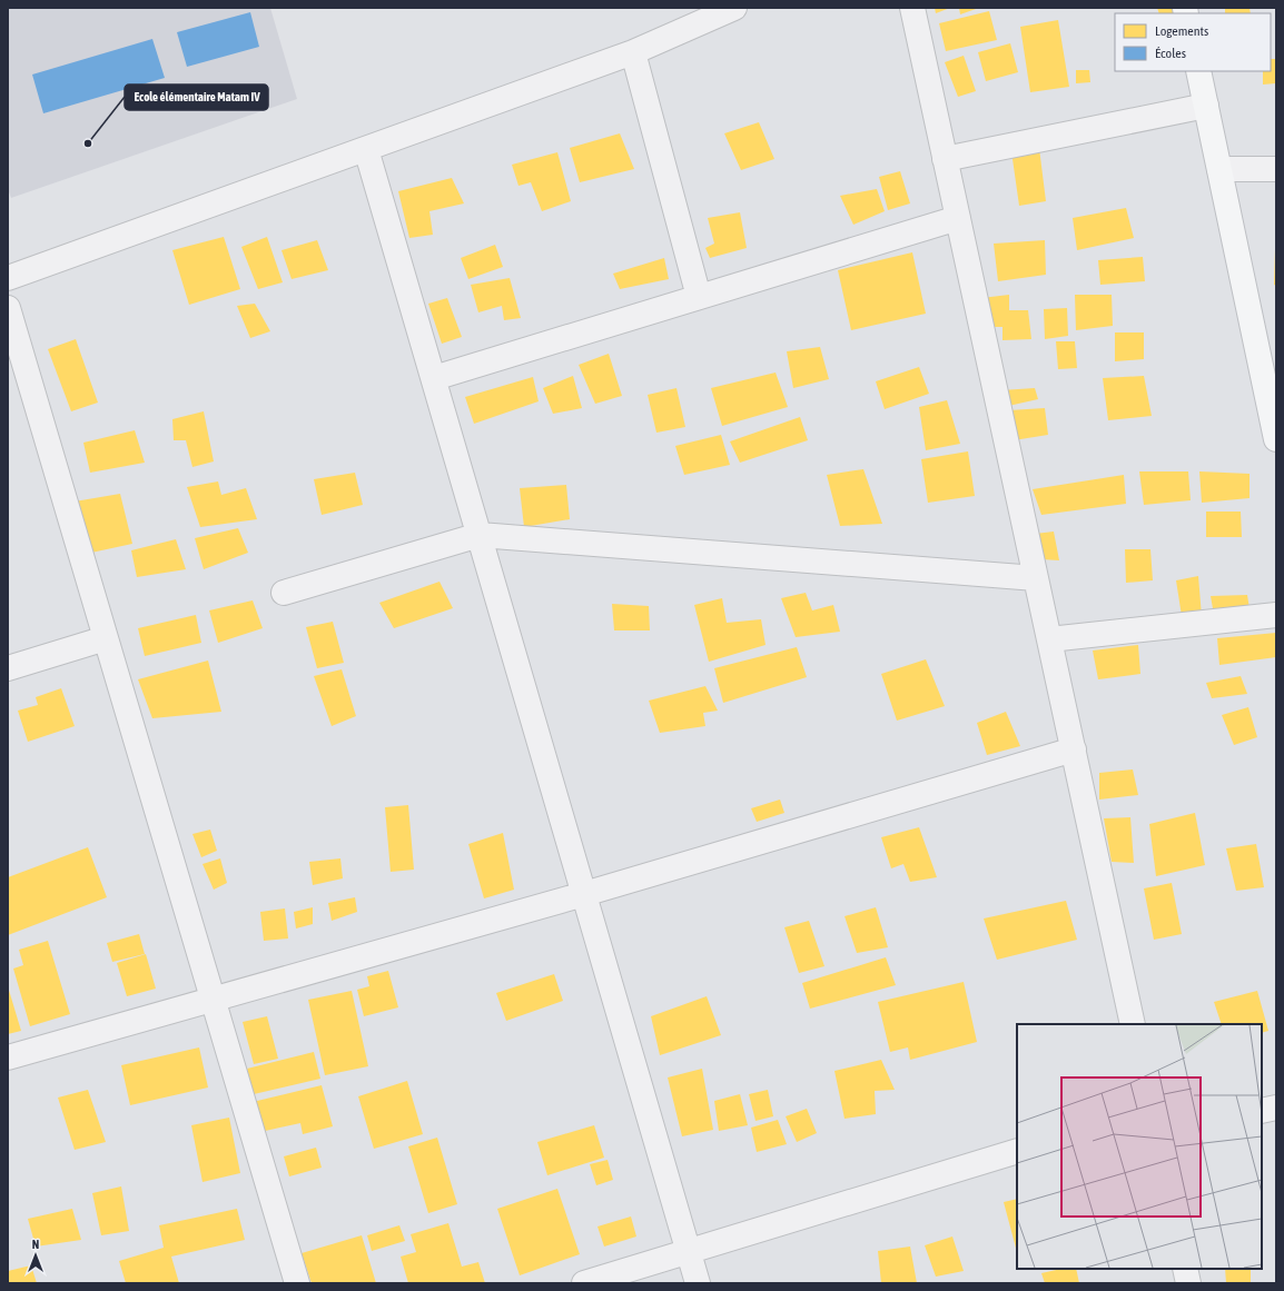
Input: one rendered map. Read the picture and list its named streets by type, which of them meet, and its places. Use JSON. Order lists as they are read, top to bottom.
{
  "places": ["Ecole élémentaire Matam IV"],
  "legend": ["Logements", "Écoles"],
  "north": "top"
}
